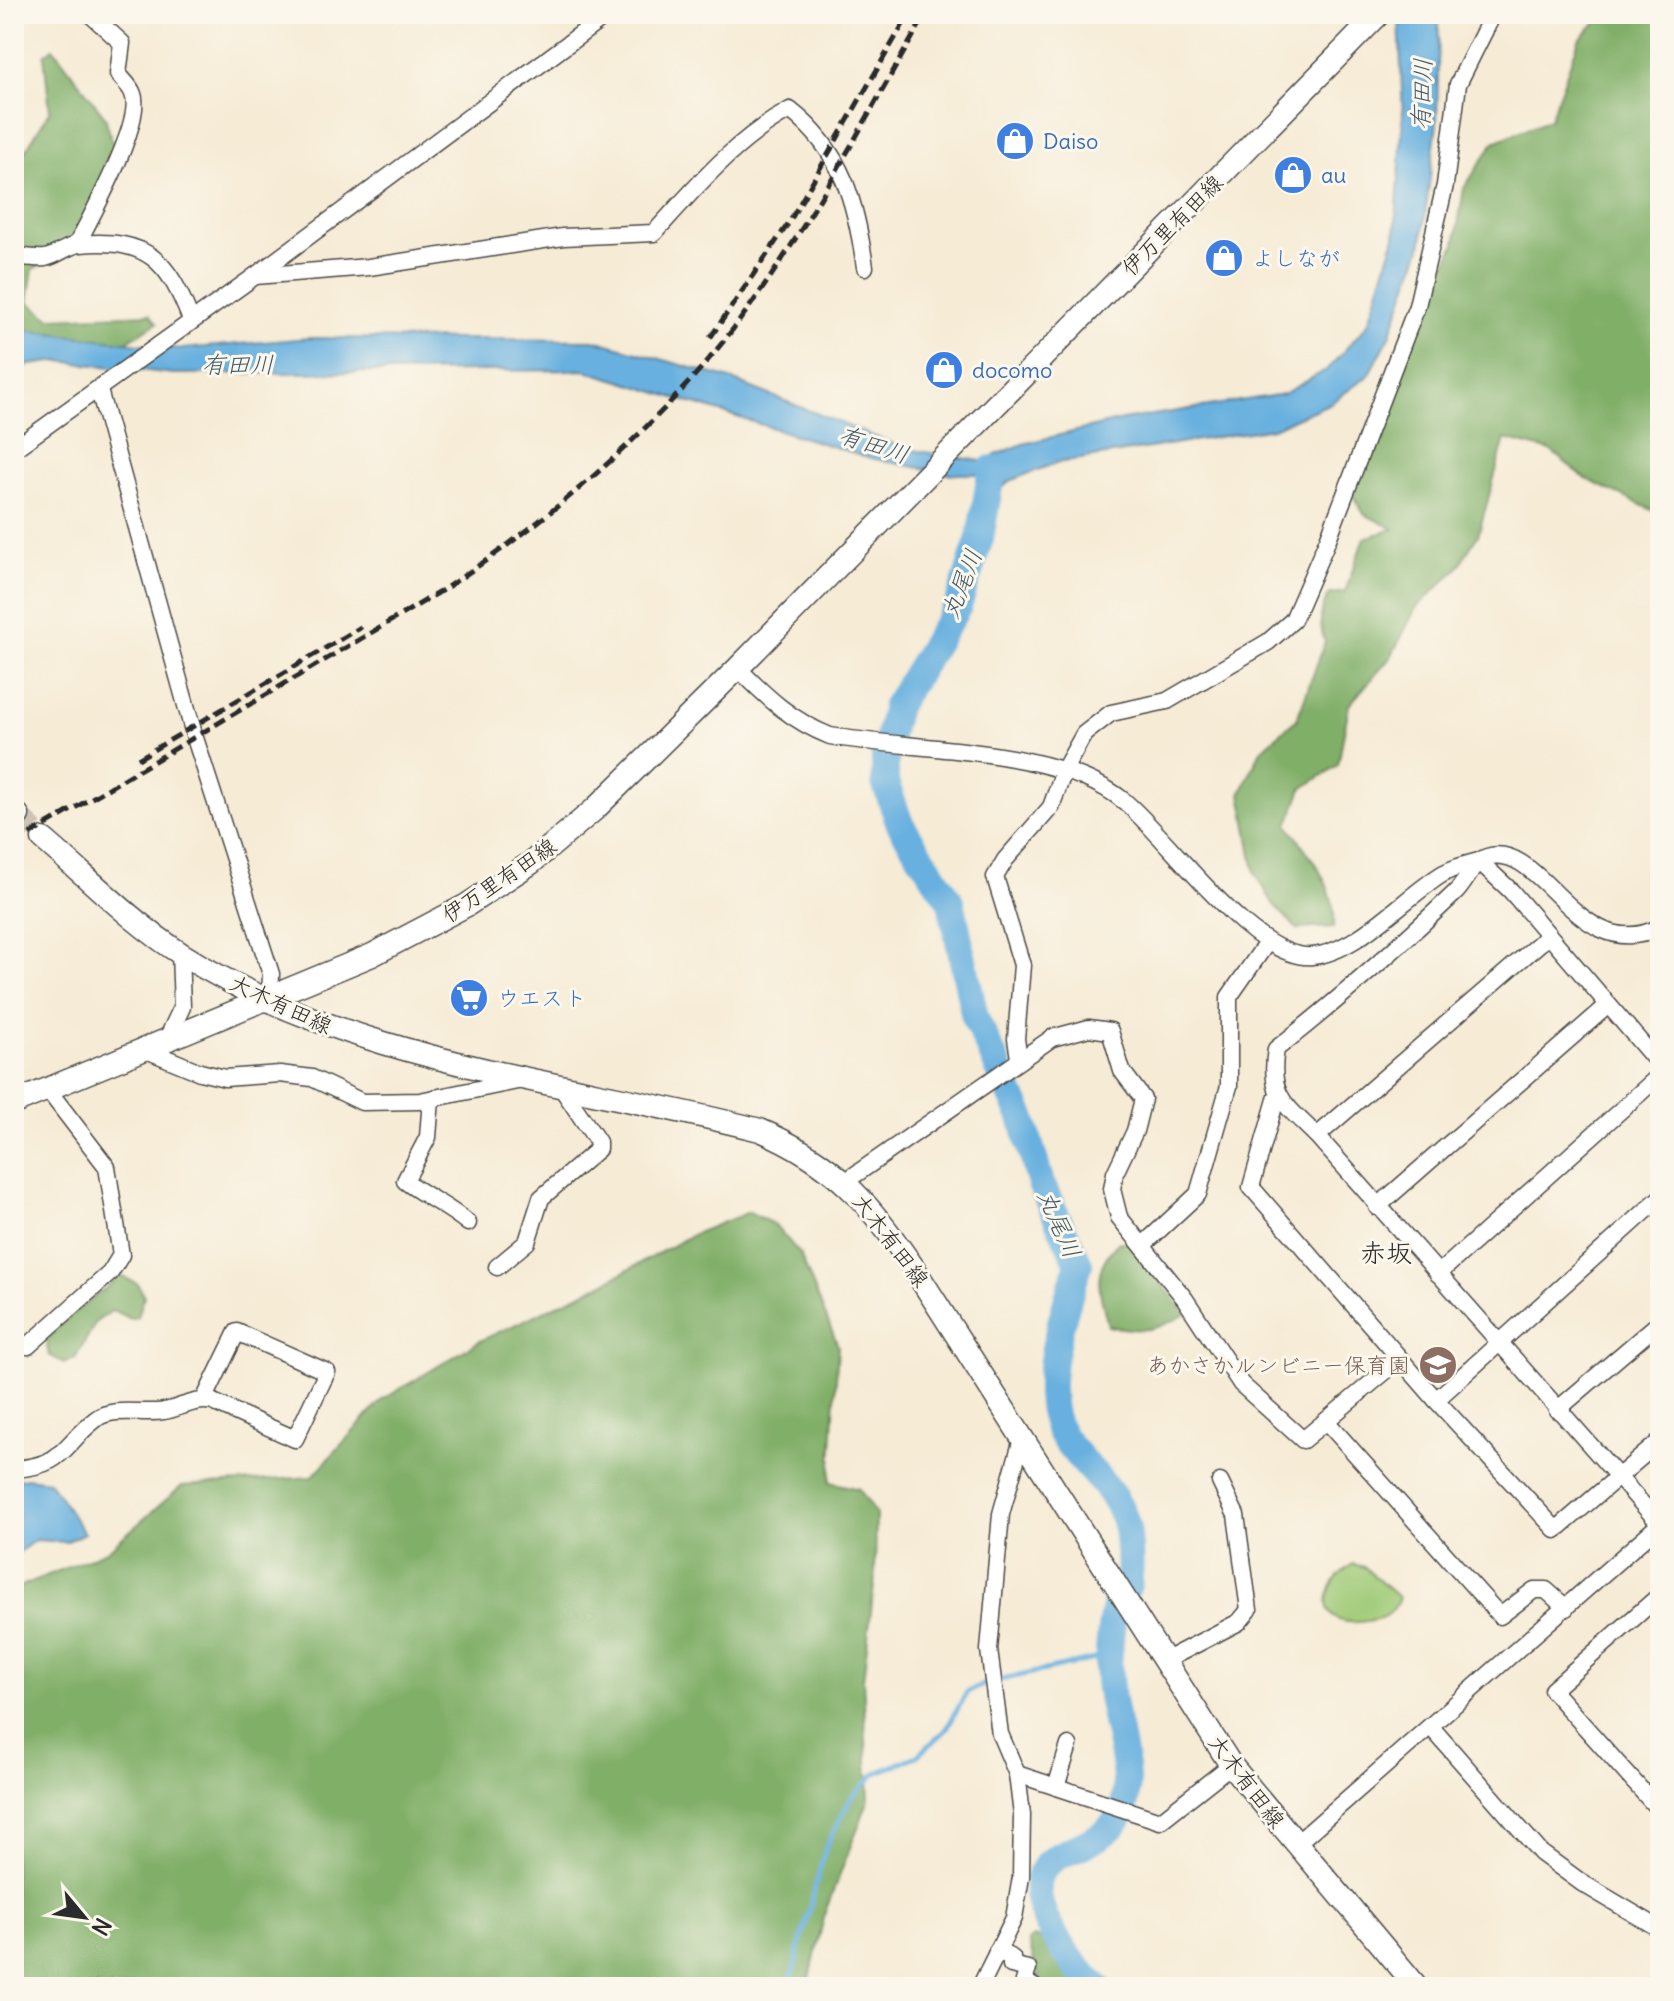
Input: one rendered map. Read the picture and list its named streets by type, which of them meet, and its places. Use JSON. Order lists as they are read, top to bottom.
{
  "streets": {
    "main road": ["伊万里有田線", "大木有田線"]
  },
  "crossings": [
    ["伊万里有田線", "大木有田線"]
  ],
  "districts": ["赤坂"],
  "water": ["有田川", "丸尾川"],
  "places": {
    "shop": [
      "Daiso",
      "au",
      "よしなが",
      "docomo"
    ],
    "supermarket": ["ウエスト"],
    "school or university": ["あかさかルンビニー保育園"]
  },
  "north": "bottom right"
}
